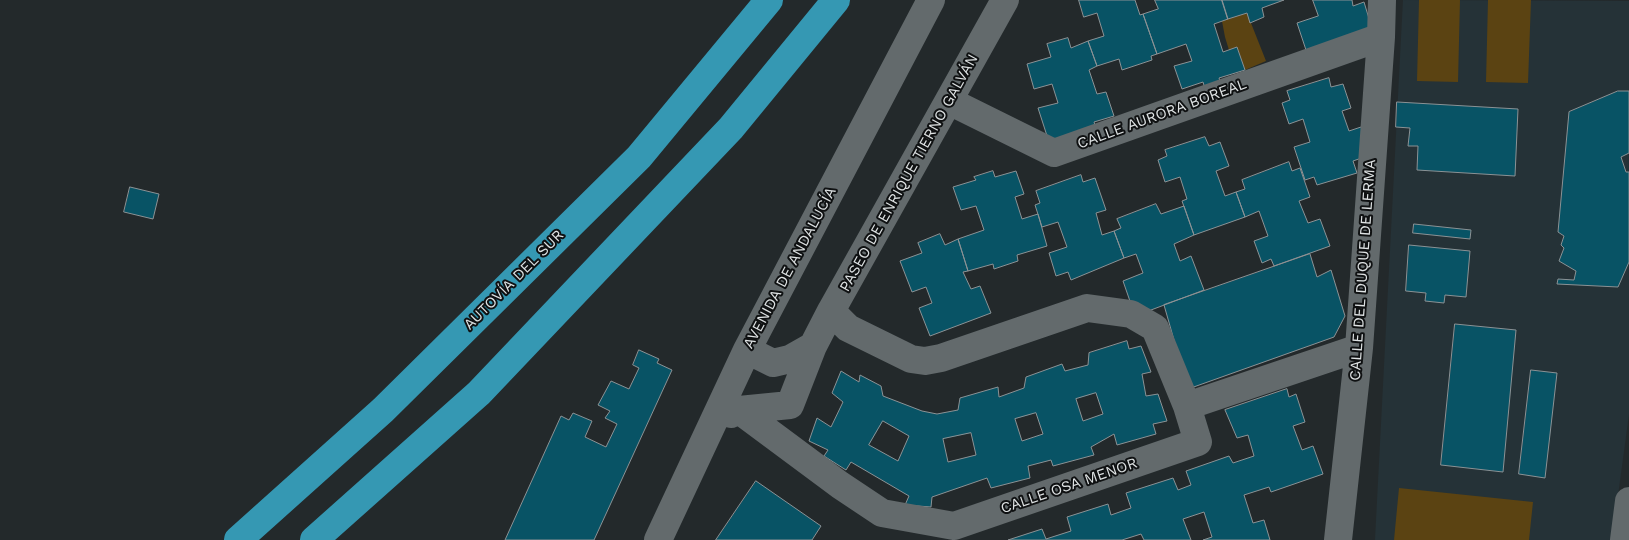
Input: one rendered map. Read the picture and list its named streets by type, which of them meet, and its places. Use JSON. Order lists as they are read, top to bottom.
{
  "streets": {
    "highway": ["AUTOVÍA DEL SUR"],
    "street": [
      "CALLE AURORA BOREAL",
      "PASEO DE ENRIQUE TIERNO GALVÁN",
      "AVENIDA DE ANDALUCÍA",
      "CALLE DEL DUQUE DE LERMA",
      "CALLE OSA MENOR"
    ]
  },
  "crossings": [
    ["CALLE AURORA BOREAL", "PASEO DE ENRIQUE TIERNO GALVÁN"],
    ["CALLE AURORA BOREAL", "CALLE DEL DUQUE DE LERMA"]
  ]
}
